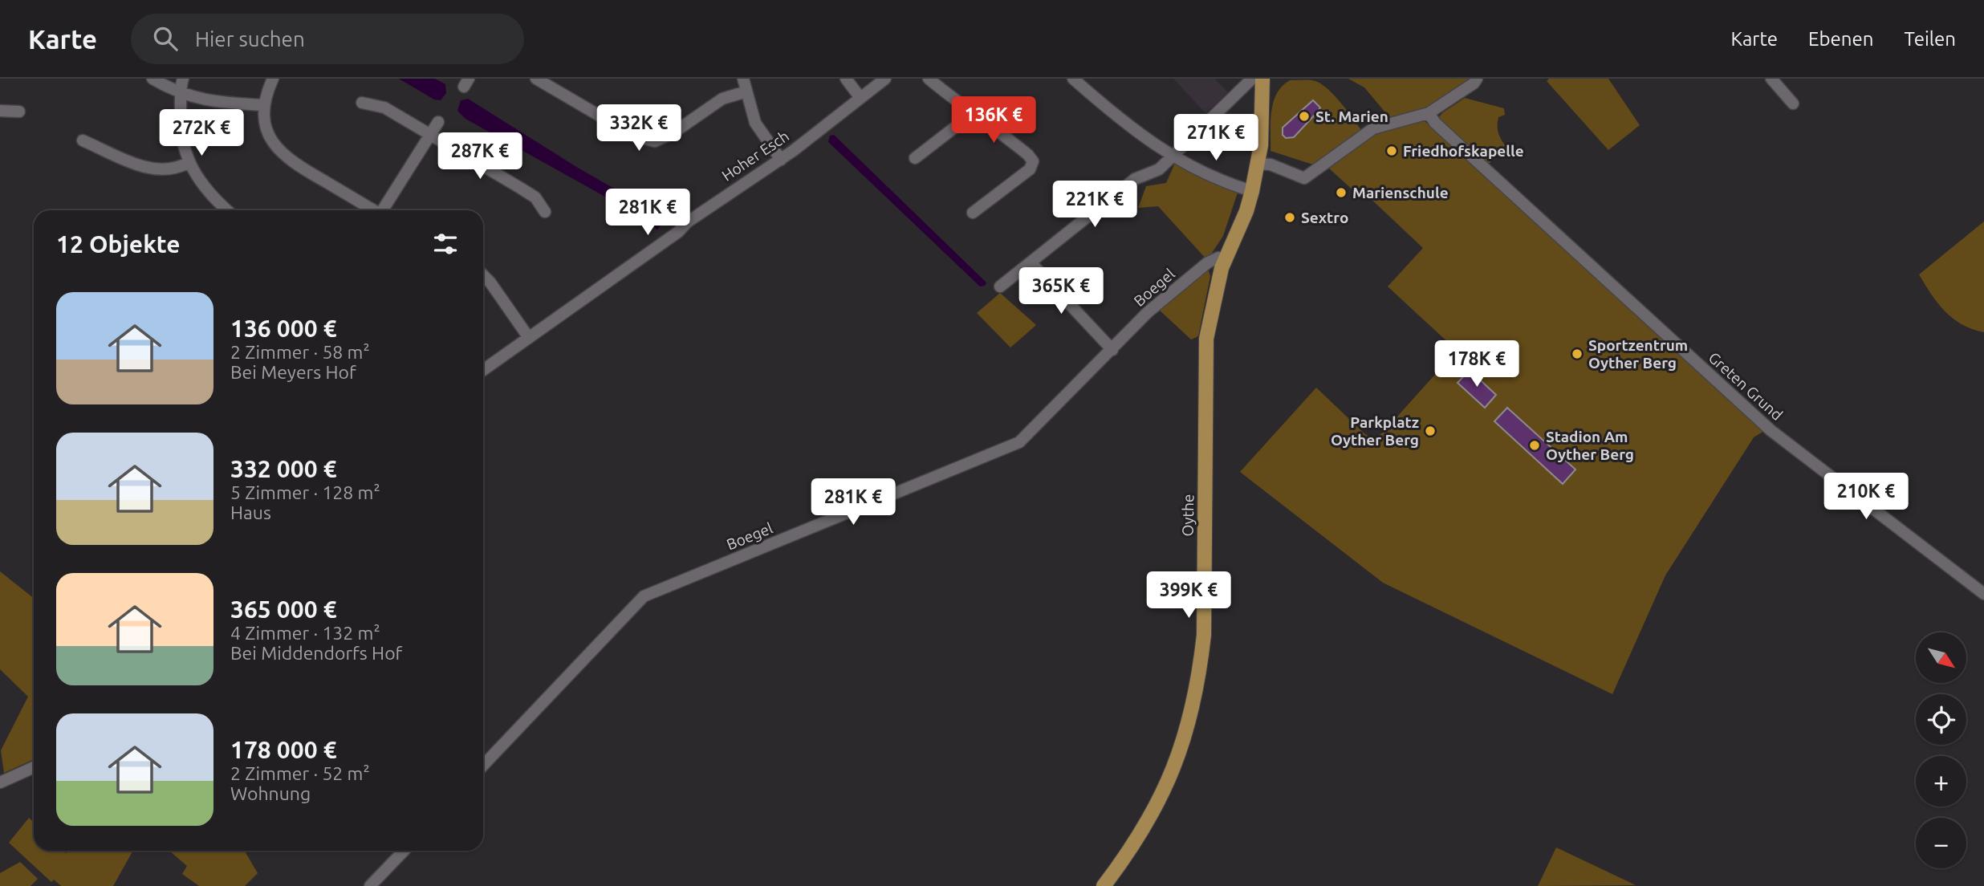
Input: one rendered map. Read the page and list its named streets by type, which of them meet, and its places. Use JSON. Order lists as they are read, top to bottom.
{
  "streets": {
    "main road": ["Oythe"],
    "street": ["Hoher Esch", "Boegel", "Greten Grund"]
  },
  "crossings": [
    ["Boegel", "Oythe"]
  ],
  "places": [
    "St. Marien",
    "Friedhofskapelle",
    "Marienschule",
    "Sextro",
    "Sportzentrum Oyther Berg",
    "Parkplatz Oyther Berg",
    "Stadion Am Oyther Berg"
  ],
  "north": "bottom right",
  "page": {
    "header": "Karte",
    "search": "Hier suchen",
    "nav": ["Karte", "Ebenen", "Teilen"],
    "price": [
      "136K €",
      "332K €",
      "272K €",
      "271K €",
      "287K €",
      "221K €",
      "281K €",
      "365K €",
      "178K €",
      "210K €",
      "281K €",
      "399K €"
    ],
    "heading": "12 Objekte",
    "list": [
      {
        "name": "136 000 €",
        "note": "2 Zimmer · 58 m² · Bei Meyers Hof"
      },
      {
        "name": "332 000 €",
        "note": "5 Zimmer · 128 m² · Haus"
      },
      {
        "name": "365 000 €",
        "note": "4 Zimmer · 132 m² · Bei Middendorfs Hof"
      },
      {
        "name": "178 000 €",
        "note": "2 Zimmer · 52 m² · Wohnung"
      }
    ],
    "map_buttons": ["+", "−"]
  }
}
